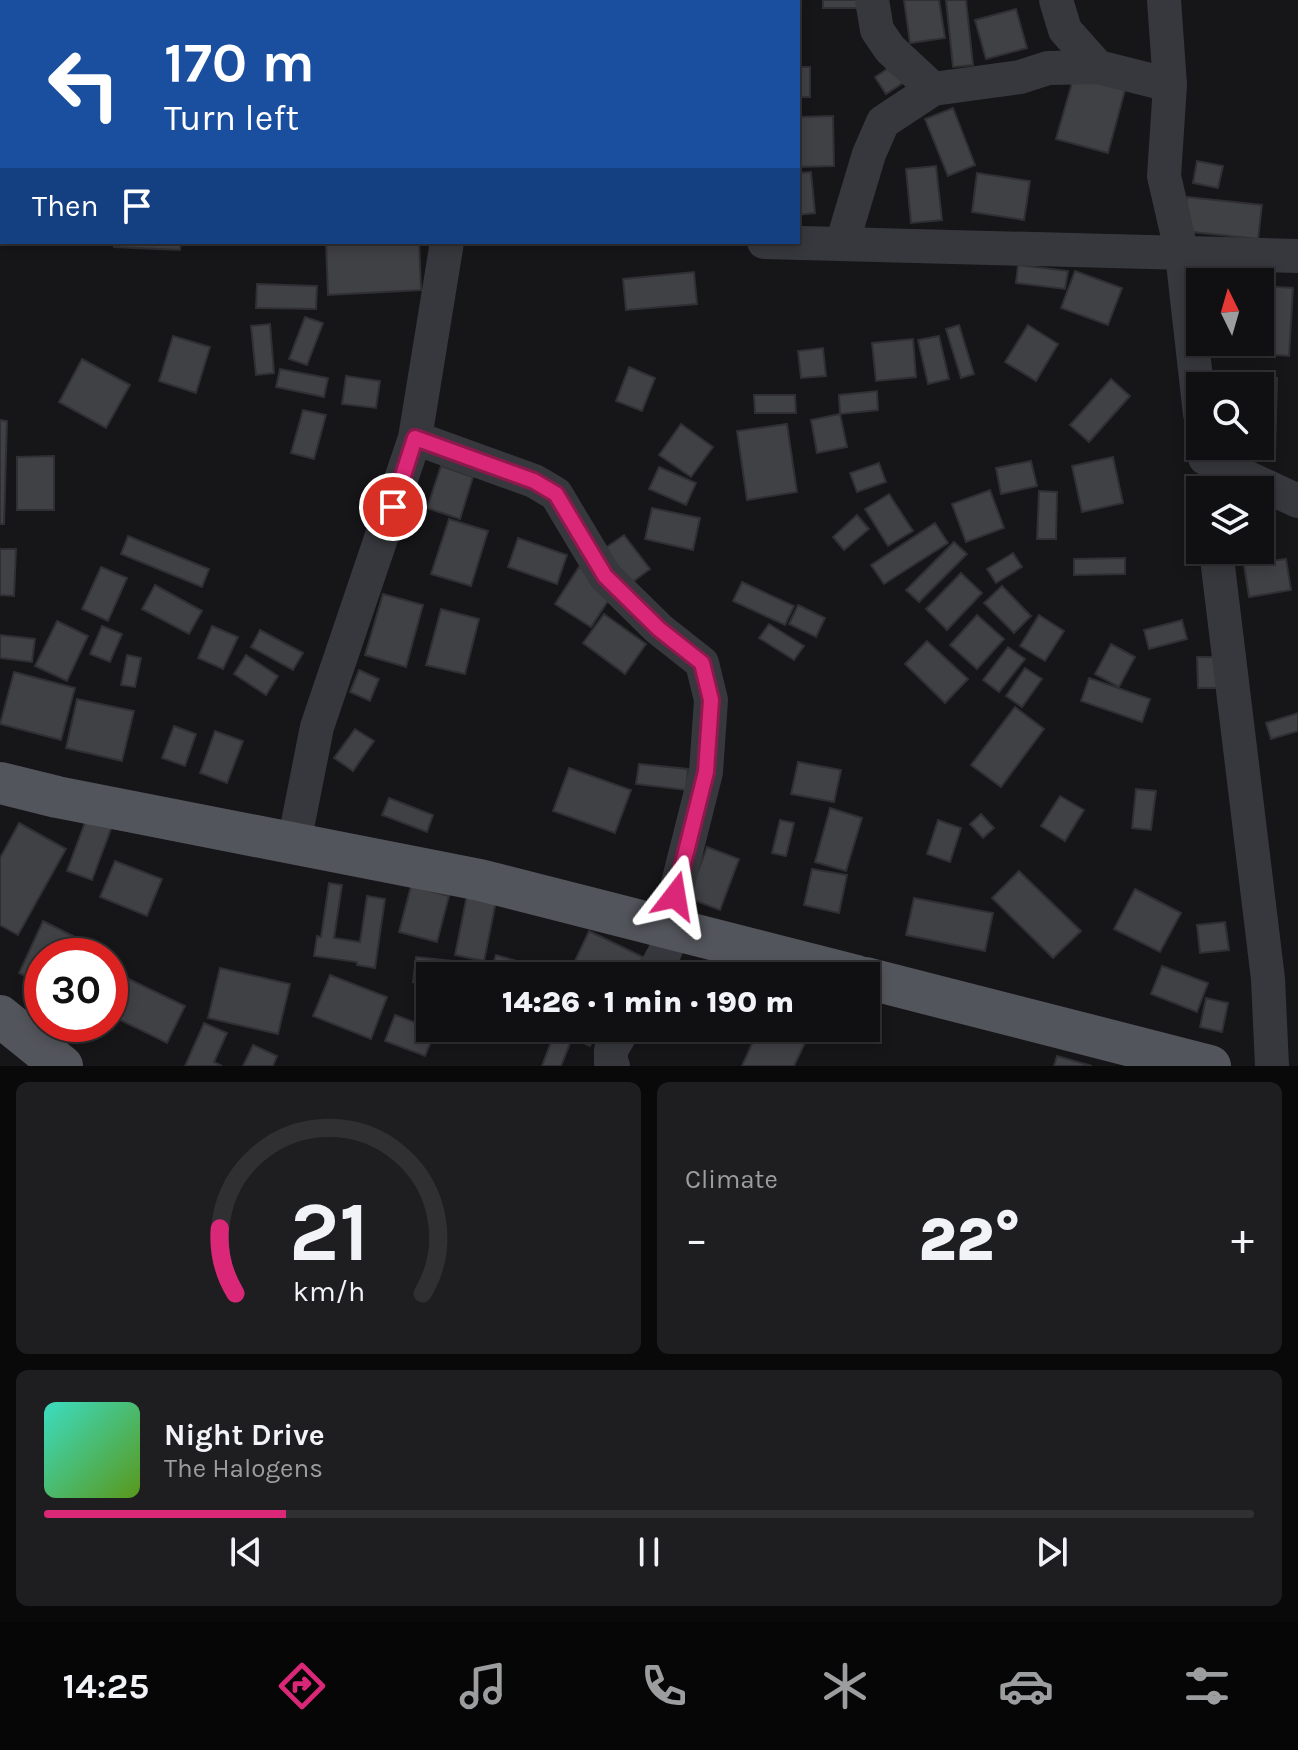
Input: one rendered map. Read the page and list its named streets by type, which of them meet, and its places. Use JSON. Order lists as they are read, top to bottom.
{
  "north": "top",
  "page": {
    "turn": ["170 m", "Turn left"],
    "then": "Then",
    "limit": "30",
    "trip": "14:26 · 1 min · 190 m",
    "tile": "Climate",
    "heat": ["−", "22°", "+"],
    "song": ["Night Drive", "The Halogens"],
    "tabs": "14:25",
    "gauge": ["21", "km/h"]
  }
}
